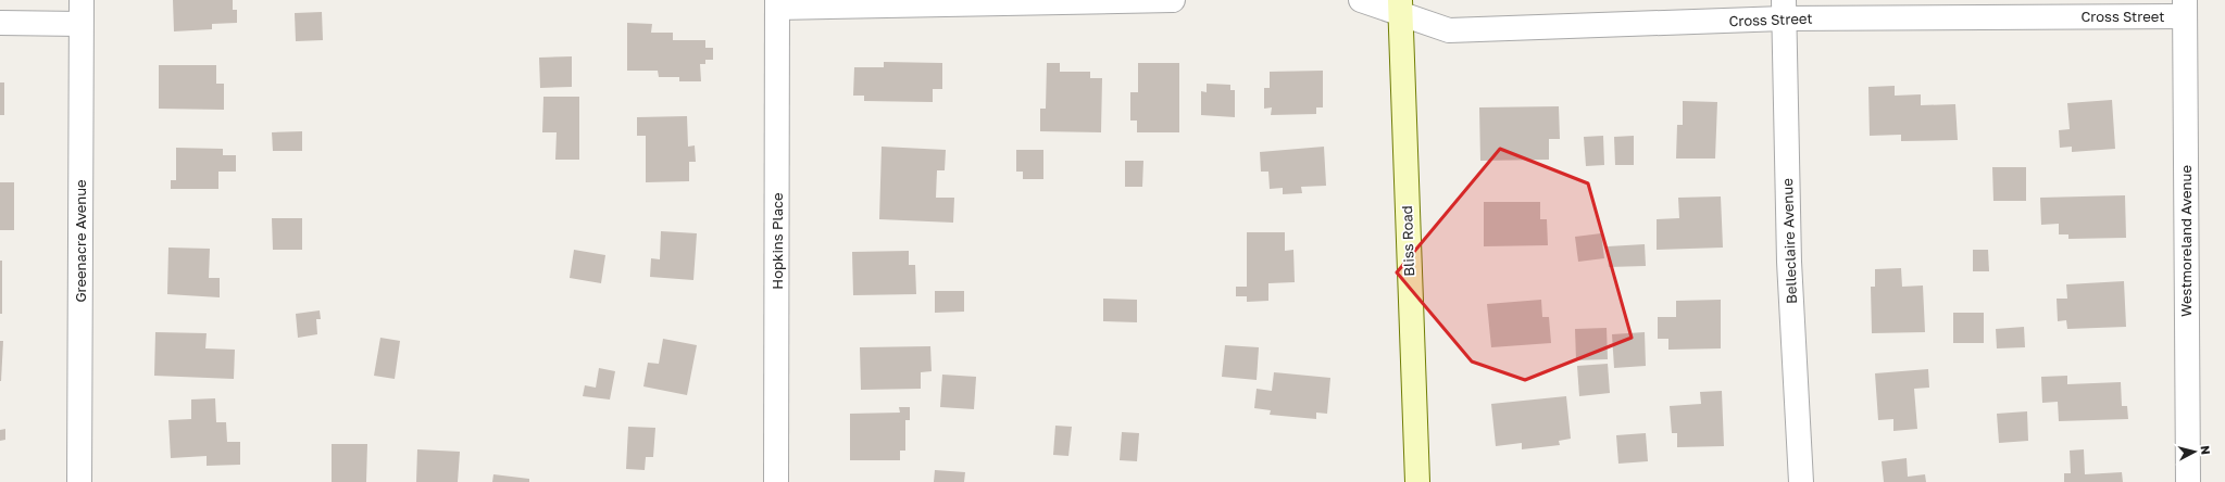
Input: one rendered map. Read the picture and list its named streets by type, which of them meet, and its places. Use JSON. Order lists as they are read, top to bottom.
{
  "streets": {
    "main road": ["Bliss Road"],
    "street": [
      "Cross Street",
      "Greenacre Avenue",
      "Hopkins Place",
      "Belleclaire Avenue",
      "Westmoreland Avenue"
    ]
  },
  "crossings": [
    ["Cross Street", "Bliss Road"],
    ["Cross Street", "Belleclaire Avenue"],
    ["Cross Street", "Westmoreland Avenue"]
  ],
  "north": "right"
}
